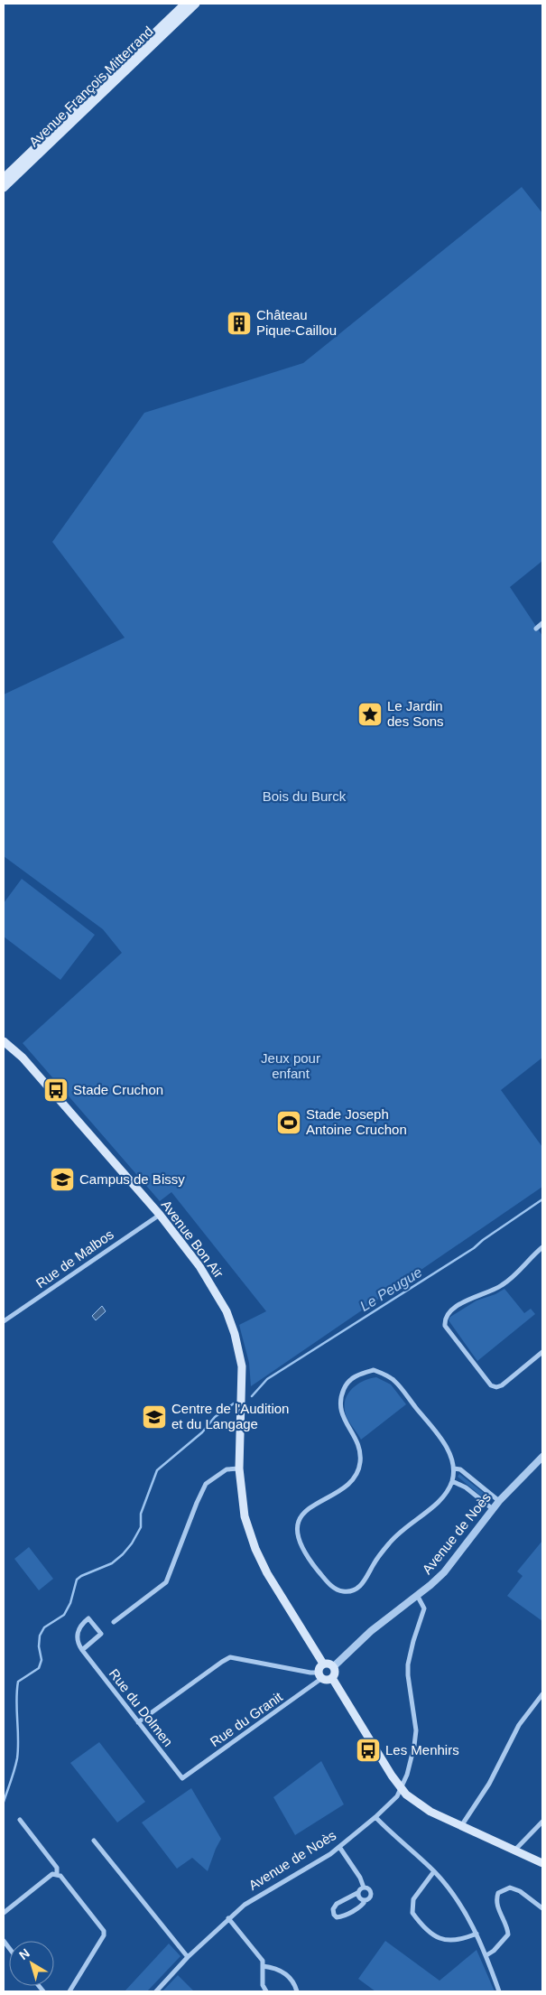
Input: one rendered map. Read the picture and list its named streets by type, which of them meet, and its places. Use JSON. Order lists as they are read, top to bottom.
{
  "streets": {
    "main road": ["Avenue François Mitterrand", "Avenue Bon Air"],
    "street": [
      "Rue de Malbos",
      "Avenue de Noès",
      "Rue du Dolmen",
      "Rue du Granit"
    ]
  },
  "crossings": [
    ["Avenue Bon Air", "Rue de Malbos"],
    ["Avenue Bon Air", "Rue du Granit"],
    ["Rue du Dolmen", "Rue du Granit"]
  ],
  "water": ["Le Peugue"],
  "parks": ["Bois du Burck", "Jeux pour enfant"],
  "places": {
    "building": ["Château Pique-Caillou"],
    "place": ["Le Jardin des Sons"],
    "bus stop": ["Stade Cruchon", "Les Menhirs"],
    "sports": ["Stade Joseph Antoine Cruchon"],
    "school or university": ["Campus de Bissy", "Centre de l'Audition et du Langage"]
  },
  "north": "top left"
}
